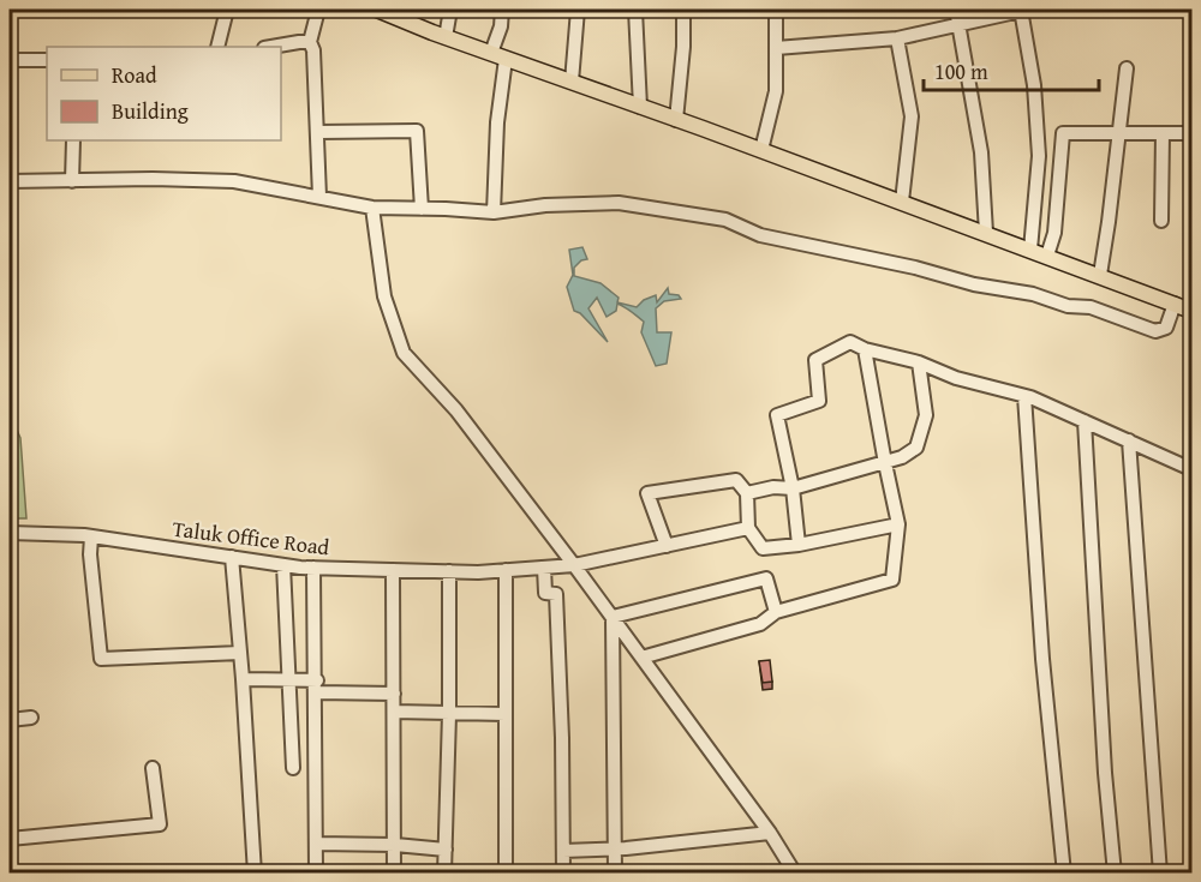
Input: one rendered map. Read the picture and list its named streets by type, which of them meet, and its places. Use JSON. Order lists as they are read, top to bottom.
{
  "streets": {
    "street": ["Taluk Office Road"]
  },
  "legend": ["Road", "Building"],
  "scale_bar": "100 m"
}
